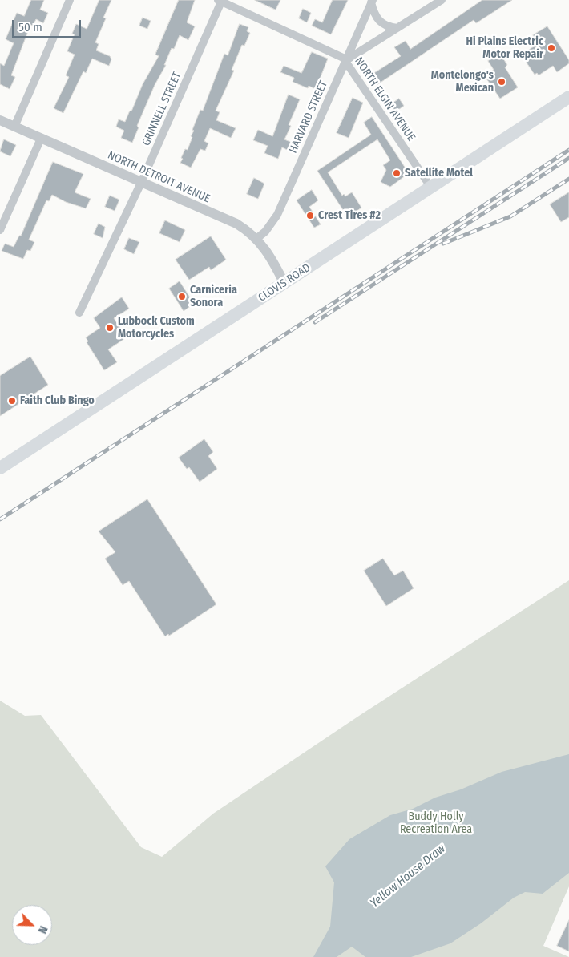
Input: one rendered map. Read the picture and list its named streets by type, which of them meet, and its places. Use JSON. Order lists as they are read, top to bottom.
{
  "streets": {
    "highway": ["CLOVIS ROAD"],
    "street": [
      "NORTH ELGIN AVENUE",
      "GRINNELL STREET",
      "HARVARD STREET",
      "NORTH DETROIT AVENUE"
    ]
  },
  "crossings": [
    ["NORTH ELGIN AVENUE", "GRINNELL STREET"],
    ["NORTH ELGIN AVENUE", "HARVARD STREET"],
    ["NORTH ELGIN AVENUE", "CLOVIS ROAD"],
    ["GRINNELL STREET", "NORTH DETROIT AVENUE"],
    ["HARVARD STREET", "NORTH DETROIT AVENUE"],
    ["NORTH DETROIT AVENUE", "CLOVIS ROAD"]
  ],
  "water": ["Yellow House Draw"],
  "parks": ["Buddy Holly Recreation Area"],
  "places": [
    "Hi Plains Electric Motor Repair",
    "Montelongo's Mexican",
    "Satellite Motel",
    "Crest Tires #2",
    "Carniceria Sonora",
    "Lubbock Custom Motorcycles",
    "Faith Club Bingo"
  ],
  "scale_bar": "50 m",
  "north": "bottom right"
}
